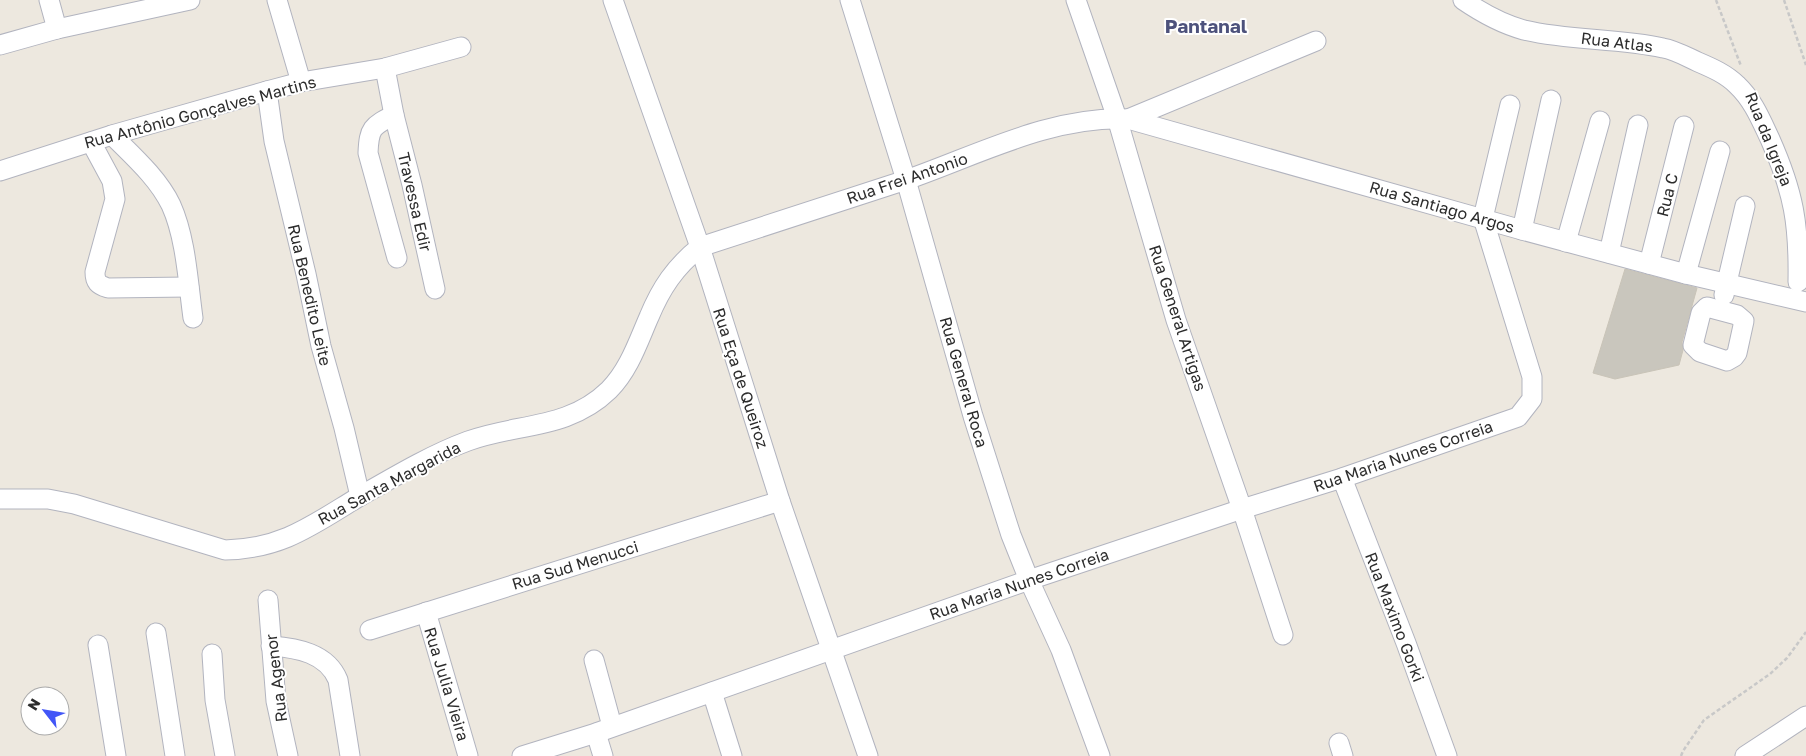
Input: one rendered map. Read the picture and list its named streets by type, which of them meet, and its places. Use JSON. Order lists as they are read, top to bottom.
{
  "streets": {
    "street": [
      "Rua Atlas",
      "Rua Antônio Gonçalves Martins",
      "Rua da Igreja",
      "Rua Frei Antonio",
      "Rua C",
      "Travessa Edir",
      "Rua Santiago Argos",
      "Rua Benedito Leite",
      "Rua General Artigas",
      "Rua Eça de Queiroz",
      "Rua General Roca",
      "Rua Maria Nunes Correia",
      "Rua Santa Margarida",
      "Rua Sud Menucci",
      "Rua Maximo Gorki",
      "Rua Agenor",
      "Rua Julia Vieira"
    ]
  },
  "crossings": [
    ["Rua Atlas", "Rua da Igreja"],
    ["Rua Antônio Gonçalves Martins", "Travessa Edir"],
    ["Rua Antônio Gonçalves Martins", "Rua Benedito Leite"],
    ["Rua Frei Antonio", "Rua Santiago Argos"],
    ["Rua Frei Antonio", "Rua General Artigas"],
    ["Rua Frei Antonio", "Rua Eça de Queiroz"],
    ["Rua Frei Antonio", "Rua General Roca"],
    ["Rua Frei Antonio", "Rua Santa Margarida"],
    ["Rua C", "Rua Santiago Argos"],
    ["Rua Santiago Argos", "Rua General Artigas"],
    ["Rua Santiago Argos", "Rua Maria Nunes Correia"],
    ["Rua Benedito Leite", "Rua Santa Margarida"],
    ["Rua General Artigas", "Rua Maria Nunes Correia"],
    ["Rua Eça de Queiroz", "Rua Maria Nunes Correia"],
    ["Rua Eça de Queiroz", "Rua Santa Margarida"],
    ["Rua Eça de Queiroz", "Rua Sud Menucci"],
    ["Rua General Roca", "Rua Maria Nunes Correia"],
    ["Rua Maria Nunes Correia", "Rua Maximo Gorki"],
    ["Rua Sud Menucci", "Rua Julia Vieira"]
  ],
  "districts": ["Pantanal"],
  "north": "top left"
}
